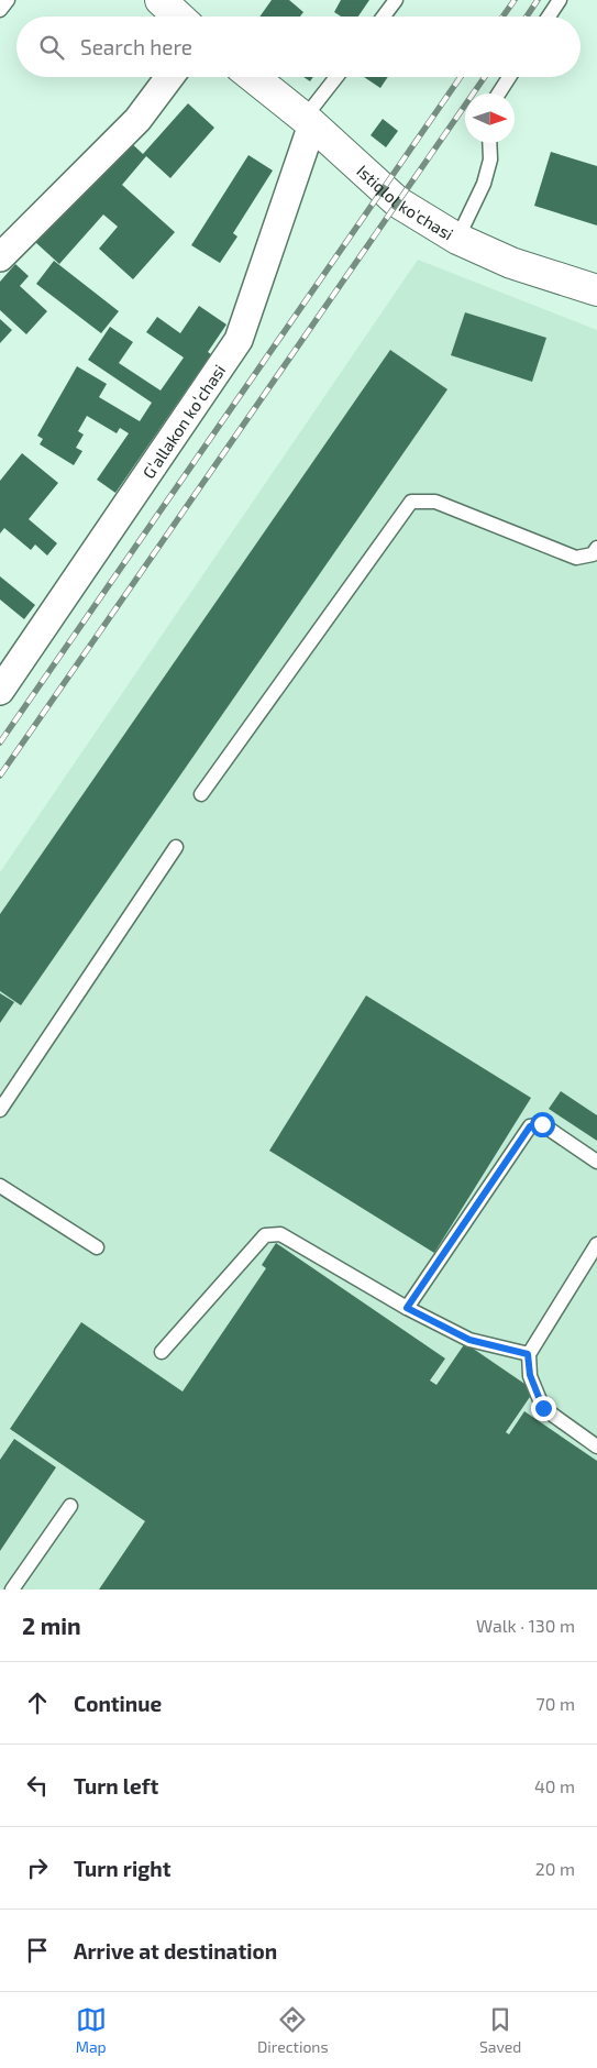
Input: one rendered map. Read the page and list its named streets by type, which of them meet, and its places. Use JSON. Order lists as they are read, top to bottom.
{
  "streets": {
    "main road": ["Istiqlol ko'chasi"],
    "street": ["Gʻallakon koʻchasi"]
  },
  "crossings": [
    ["Istiqlol ko'chasi", "Gʻallakon koʻchasi"]
  ],
  "north": "right",
  "page": {
    "search": "Search here",
    "heading": ["2 min", "Walk · 130 m"],
    "list": [
      ["Continue", "70 m"],
      ["Turn left", "40 m"],
      ["Turn right", "20 m"],
      "Arrive at destination"
    ],
    "nav": ["Map", "Directions", "Saved"]
  }
}
